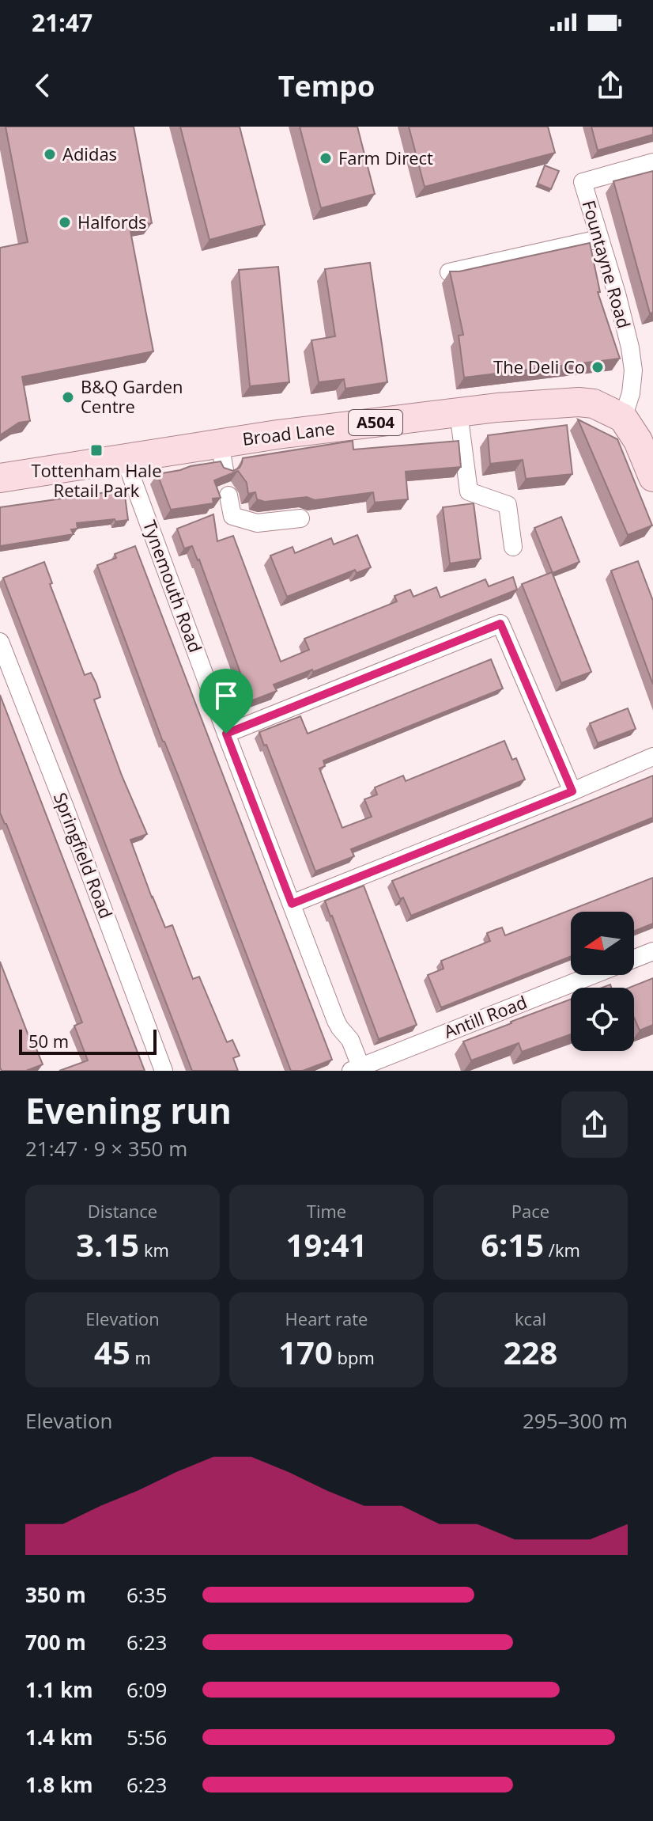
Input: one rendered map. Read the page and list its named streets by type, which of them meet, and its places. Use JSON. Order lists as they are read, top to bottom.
{
  "streets": {
    "main road": ["A504", "Broad Lane"],
    "street": [
      "Fountayne Road",
      "Tynemouth Road",
      "Springfield Road",
      "Antill Road"
    ]
  },
  "crossings": [
    ["Fountayne Road", "Broad Lane"],
    ["Broad Lane", "Tynemouth Road"],
    ["Tynemouth Road", "Antill Road"]
  ],
  "places": {
    "other": [
      "Adidas",
      "Farm Direct",
      "Halfords",
      "The Deli Co",
      "B&Q Garden Centre"
    ],
    "transit": ["Tottenham Hale Retail Park"]
  },
  "scale_bar": "50 m",
  "north": "left",
  "page": {
    "status": "21:47",
    "header": "Tempo",
    "scale": "50 m",
    "heading": ["Evening run", "21:47 · 9 × 350 m"],
    "stats": [
      ["Distance", "3.15 km"],
      ["Time", "19:41"],
      ["Pace", "6:15 /km"],
      ["Elevation", "45 m"],
      ["Heart rate", "170 bpm"],
      ["kcal", "228"]
    ],
    "chart": ["Elevation", "295–300 m"],
    "list": [
      {
        "name": "350 m",
        "note": "6:35"
      },
      {
        "name": "700 m",
        "note": "6:23"
      },
      {
        "name": "1.1 km",
        "note": "6:09"
      },
      {
        "name": "1.4 km",
        "note": "5:56"
      },
      {
        "name": "1.8 km",
        "note": "6:23"
      }
    ]
  }
}
